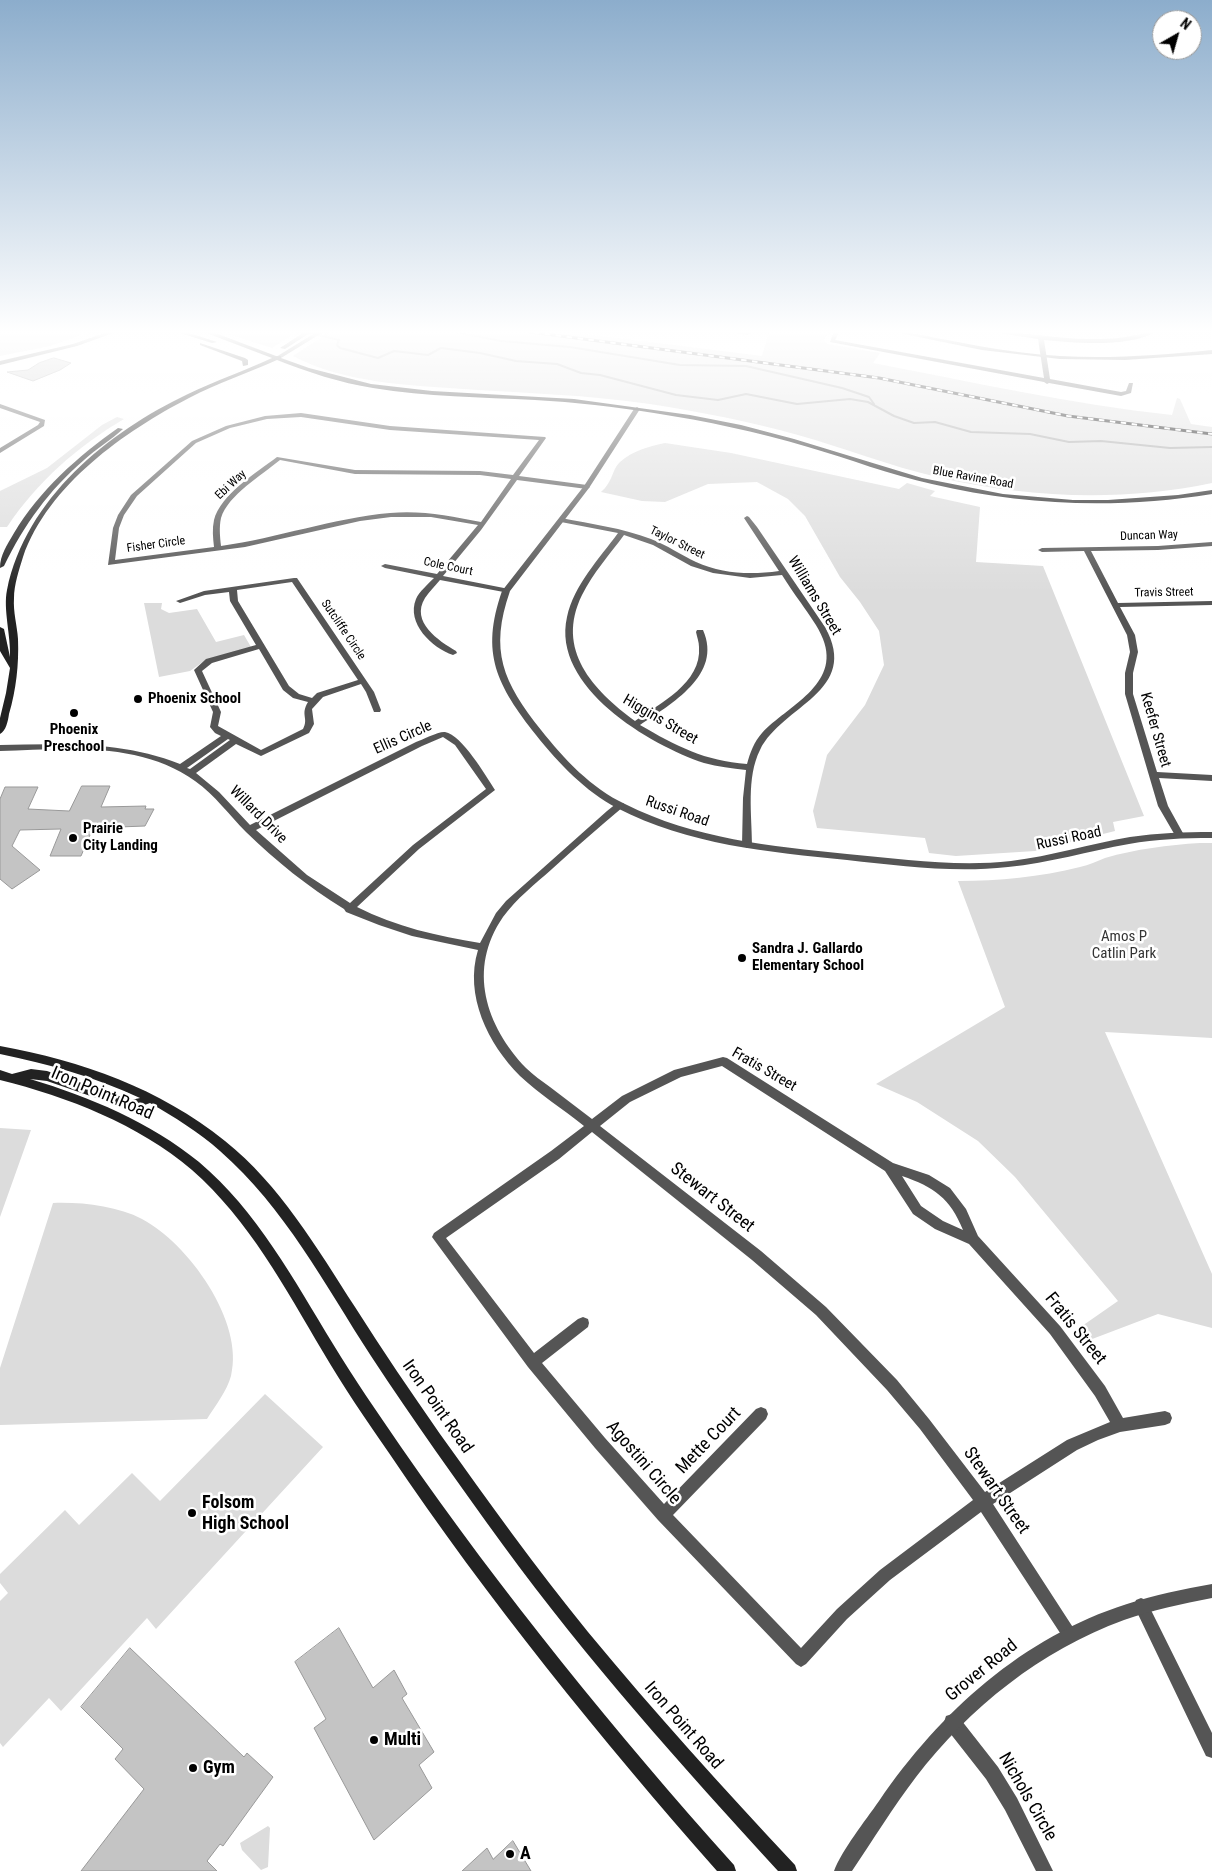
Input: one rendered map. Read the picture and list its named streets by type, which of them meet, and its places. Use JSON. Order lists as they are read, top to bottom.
{
  "streets": {
    "main road": ["Blue Ravine Road", "Iron Point Road"],
    "street": [
      "Ebi Way",
      "Duncan Way",
      "Taylor Street",
      "Fisher Circle",
      "Cole Court",
      "Travis Street",
      "Williams Street",
      "Sutcliffe Circle",
      "Higgins Street",
      "Keefer Street",
      "Ellis Circle",
      "Russi Road",
      "Willard Drive",
      "Fratis Street",
      "Stewart Street",
      "Mette Court",
      "Agostini Circle",
      "Grover Road",
      "Nichols Circle"
    ]
  },
  "crossings": [
    ["Ebi Way", "Fisher Circle"],
    ["Ebi Way", "Russi Road"],
    ["Duncan Way", "Keefer Street"],
    ["Taylor Street", "Williams Street"],
    ["Taylor Street", "Higgins Street"],
    ["Taylor Street", "Russi Road"],
    ["Fisher Circle", "Cole Court"],
    ["Cole Court", "Russi Road"],
    ["Travis Street", "Keefer Street"],
    ["Williams Street", "Higgins Street"],
    ["Williams Street", "Russi Road"],
    ["Keefer Street", "Russi Road"],
    ["Ellis Circle", "Willard Drive"],
    ["Russi Road", "Stewart Street"],
    ["Willard Drive", "Stewart Street"],
    ["Fratis Street", "Stewart Street"],
    ["Fratis Street", "Agostini Circle"],
    ["Stewart Street", "Agostini Circle"],
    ["Stewart Street", "Grover Road"],
    ["Mette Court", "Agostini Circle"],
    ["Grover Road", "Nichols Circle"]
  ],
  "parks": ["Amos P Catlin Park"],
  "places": [
    "Phoenix School",
    "Phoenix Preschool",
    "Prairie City Landing",
    "Sandra J. Gallardo Elementary School",
    "Folsom High School",
    "Multi",
    "Gym",
    "A"
  ],
  "north": "top right"
}
